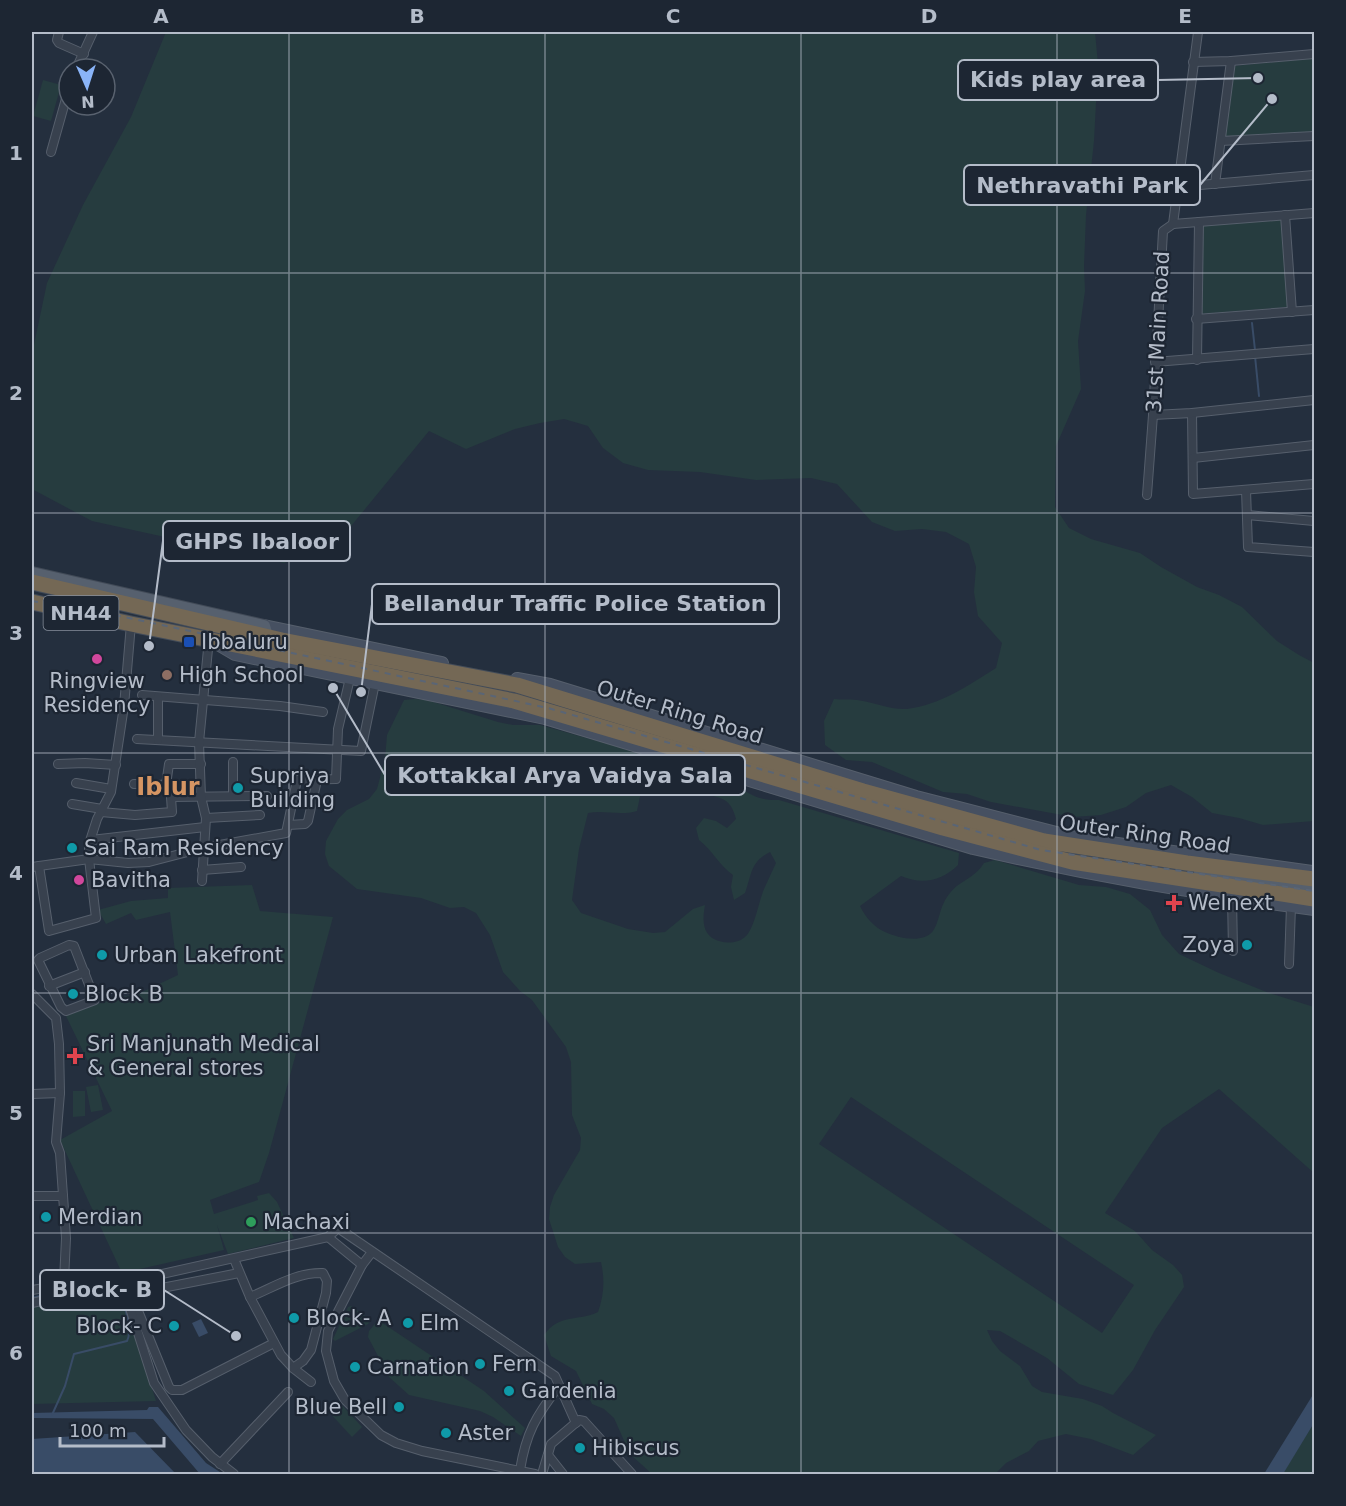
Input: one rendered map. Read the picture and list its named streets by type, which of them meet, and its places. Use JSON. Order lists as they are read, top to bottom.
{
  "streets": {
    "highway": ["NH44", "Outer Ring Road"],
    "street": ["31st Main Road"]
  },
  "districts": ["Iblur"],
  "places": {
    "other": [
      "Kids play area",
      "Nethravathi Park",
      "GHPS Ibaloor",
      "Ringview Residency",
      "High School",
      "Kottakkal Arya Vaidya Sala",
      "Bellandur Traffic Police Station",
      "Supriya Building",
      "Sai Ram Residency",
      "Bavitha",
      "Zoya",
      "Urban Lakefront",
      "Block B",
      "Merdian",
      "Machaxi",
      "Block- A",
      "Elm",
      "Block- C",
      "Block- B",
      "Fern",
      "Carnation",
      "Gardenia",
      "Blue Bell",
      "Aster",
      "Hibiscus"
    ],
    "transit": ["Ibbaluru"],
    "health": ["Welnext", "Sri Manjunath Medical & General stores"]
  },
  "scale_bar": "100 m",
  "north": "bottom",
  "grid": {
    "columns": [
      "A",
      "B",
      "C",
      "D",
      "E"
    ],
    "rows": [
      "1",
      "2",
      "3",
      "4",
      "5",
      "6"
    ]
  }
}
